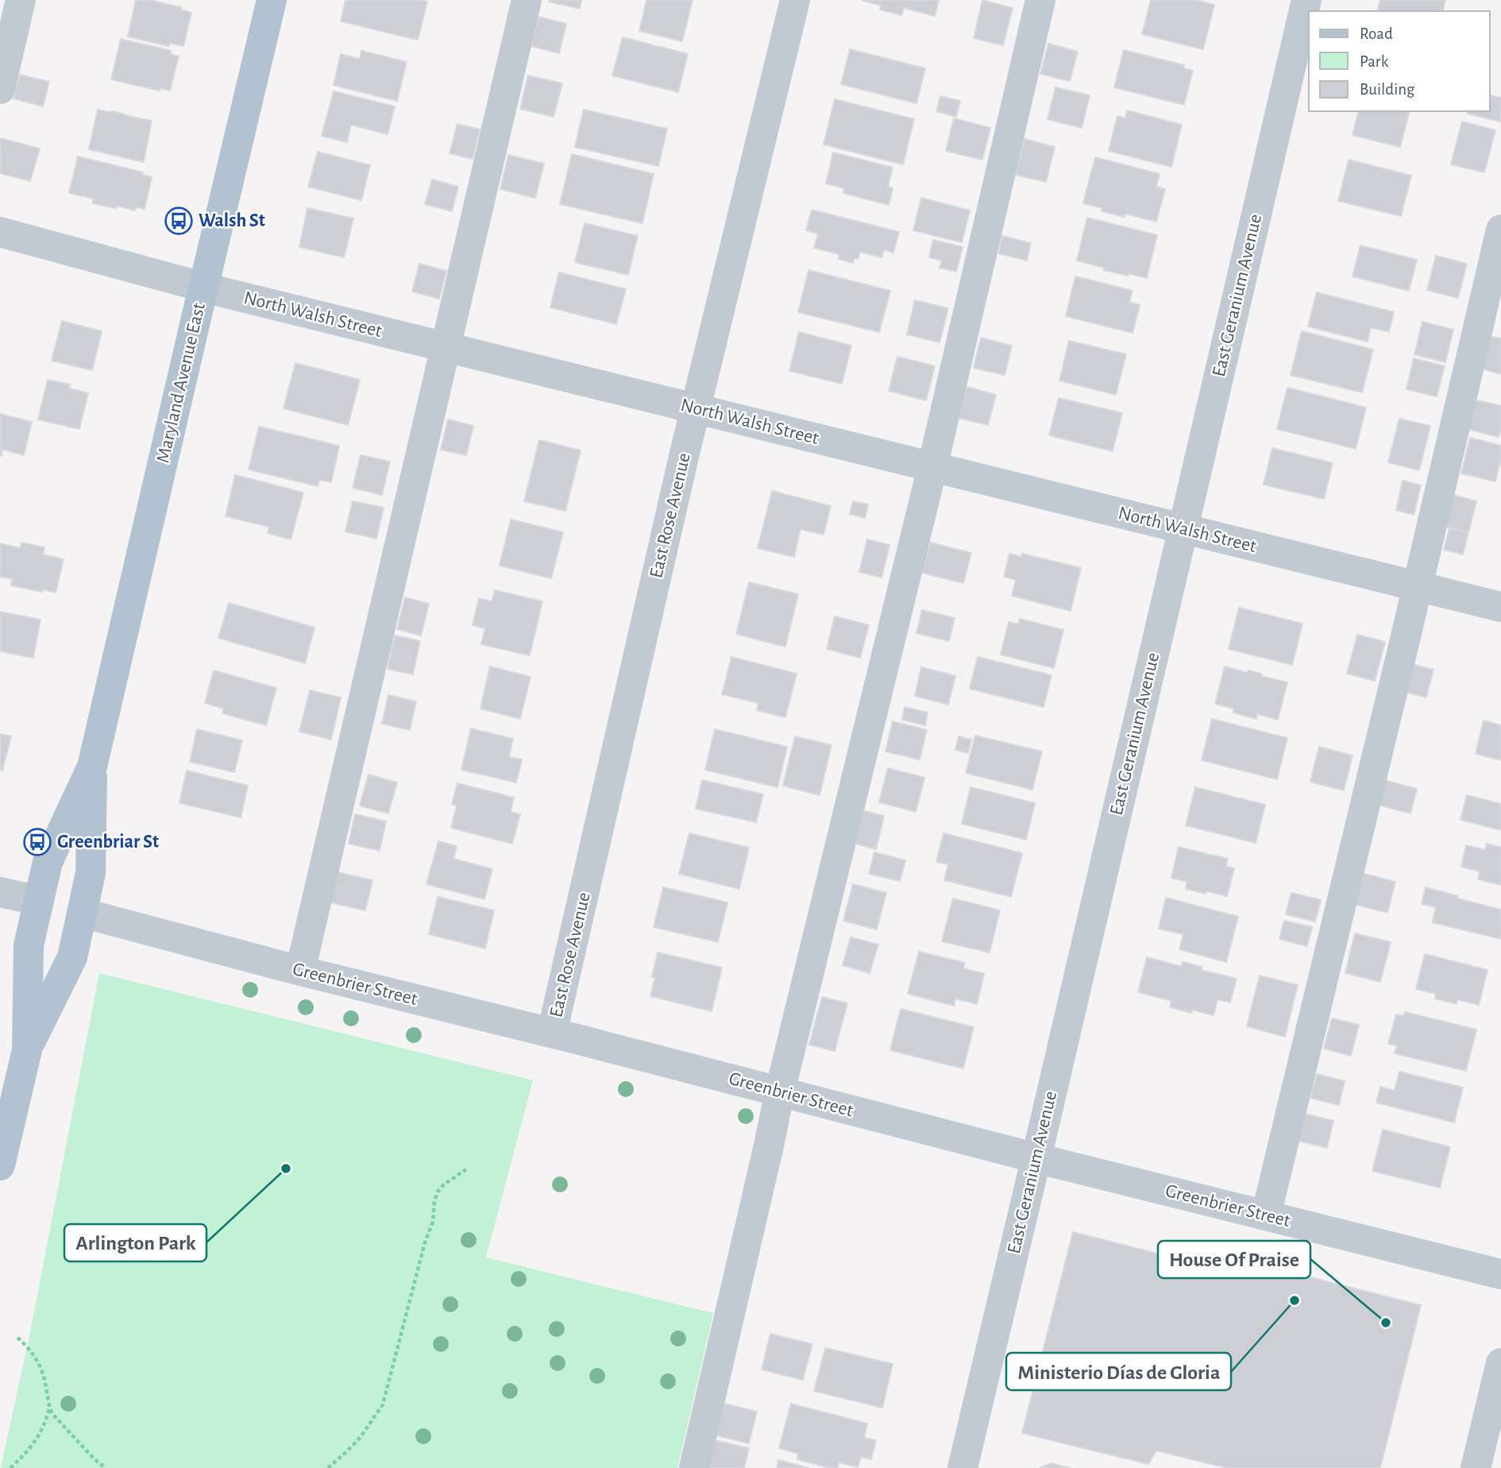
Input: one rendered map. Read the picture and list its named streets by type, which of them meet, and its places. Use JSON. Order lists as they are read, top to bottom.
{
  "streets": {
    "main road": ["Maryland Avenue East"],
    "street": [
      "East Geranium Avenue",
      "North Walsh Street",
      "East Rose Avenue",
      "Greenbrier Street"
    ]
  },
  "crossings": [
    ["East Geranium Avenue", "North Walsh Street"],
    ["East Geranium Avenue", "Greenbrier Street"],
    ["North Walsh Street", "Maryland Avenue East"],
    ["North Walsh Street", "East Rose Avenue"],
    ["Maryland Avenue East", "Greenbrier Street"],
    ["East Rose Avenue", "Greenbrier Street"]
  ],
  "places": {
    "bus stop": ["Walsh St", "Greenbriar St"],
    "other": ["Arlington Park", "Ministerio Días de Gloria", "House Of Praise"]
  },
  "legend": ["Road", "Park", "Building"]
}
